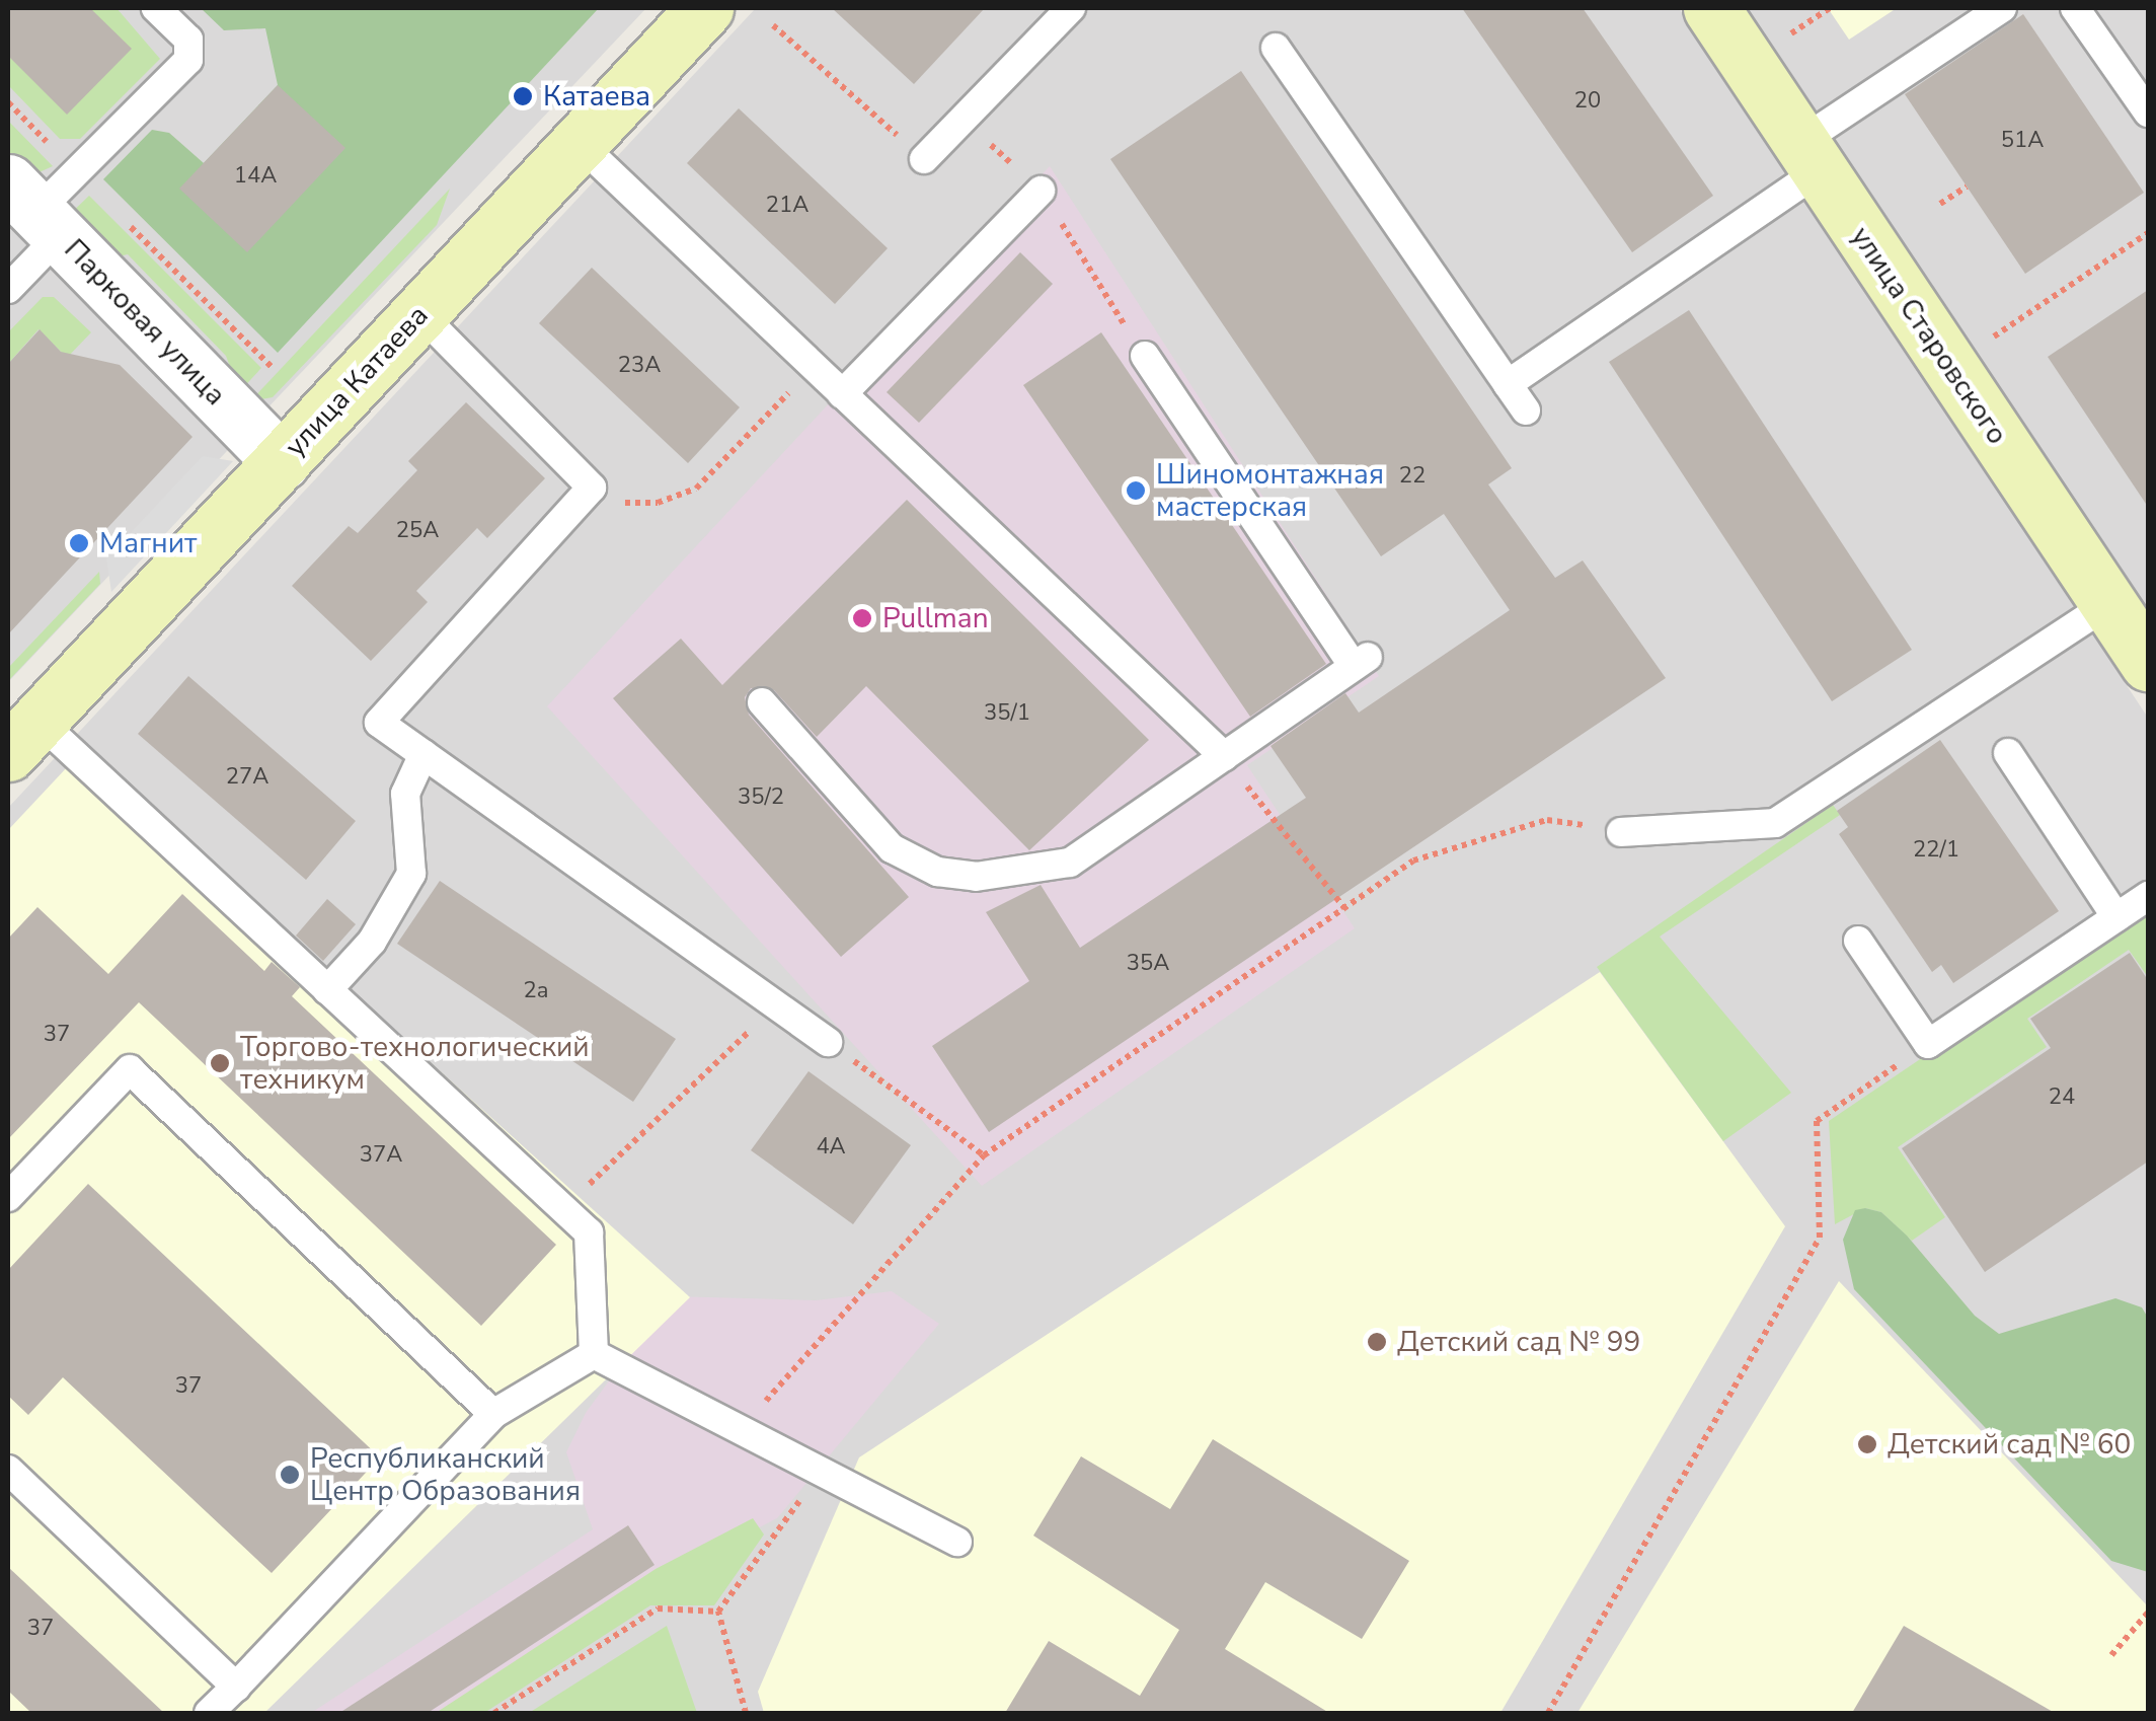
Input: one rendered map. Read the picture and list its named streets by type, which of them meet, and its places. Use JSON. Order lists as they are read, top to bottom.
{
  "streets": {
    "street": ["Парковая улица", "улица Старовского", "улица Катаева"]
  },
  "crossings": [
    ["Парковая улица", "улица Катаева"]
  ],
  "places": [
    "Катаева",
    "Шиномонтажная мастерская",
    "Магнит",
    "Pullman",
    "Торгово-технологический техникум",
    "Детский сад № 99",
    "Детский сад № 60",
    "Республиканский Центр Образования"
  ],
  "house_numbers": [
    "20",
    "51А",
    "14А",
    "21А",
    "23А",
    "22",
    "25А",
    "35/1",
    "27А",
    "35/2",
    "22/1",
    "35А",
    "2a",
    "37",
    "24",
    "4А",
    "37А",
    "37",
    "37"
  ]
}
